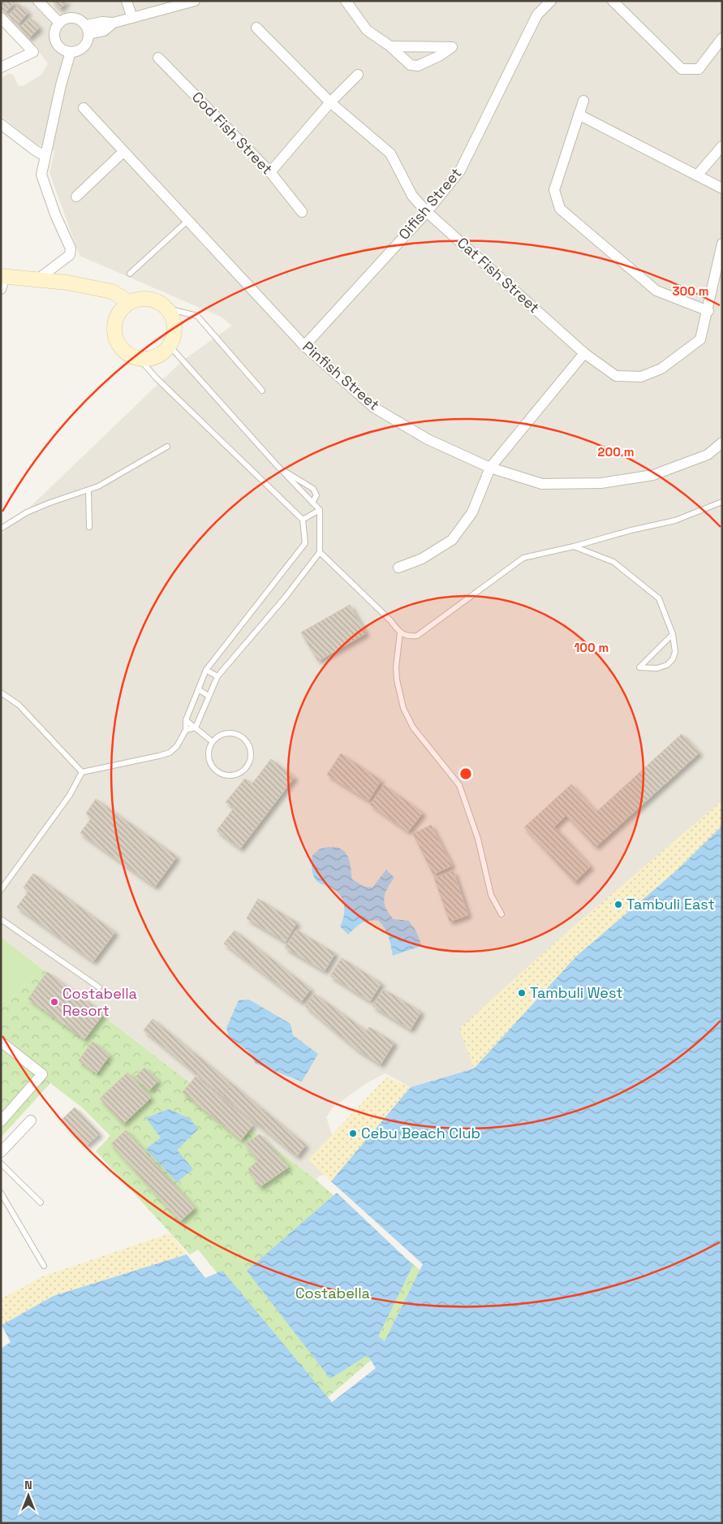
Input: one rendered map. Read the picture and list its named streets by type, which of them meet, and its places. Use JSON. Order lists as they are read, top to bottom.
{
  "streets": {
    "street": [
      "Cod Fish Street",
      "Oifish Street",
      "Cat Fish Street",
      "Pinfish Street"
    ]
  },
  "crossings": [
    ["Oifish Street", "Cat Fish Street"],
    ["Oifish Street", "Pinfish Street"]
  ],
  "parks": ["Costabella"],
  "places": [
    "Tambuli East",
    "Tambuli West",
    "Costabella Resort",
    "Cebu Beach Club"
  ],
  "north": "top",
  "rings": ["300 m", "200 m", "100 m"]
}
